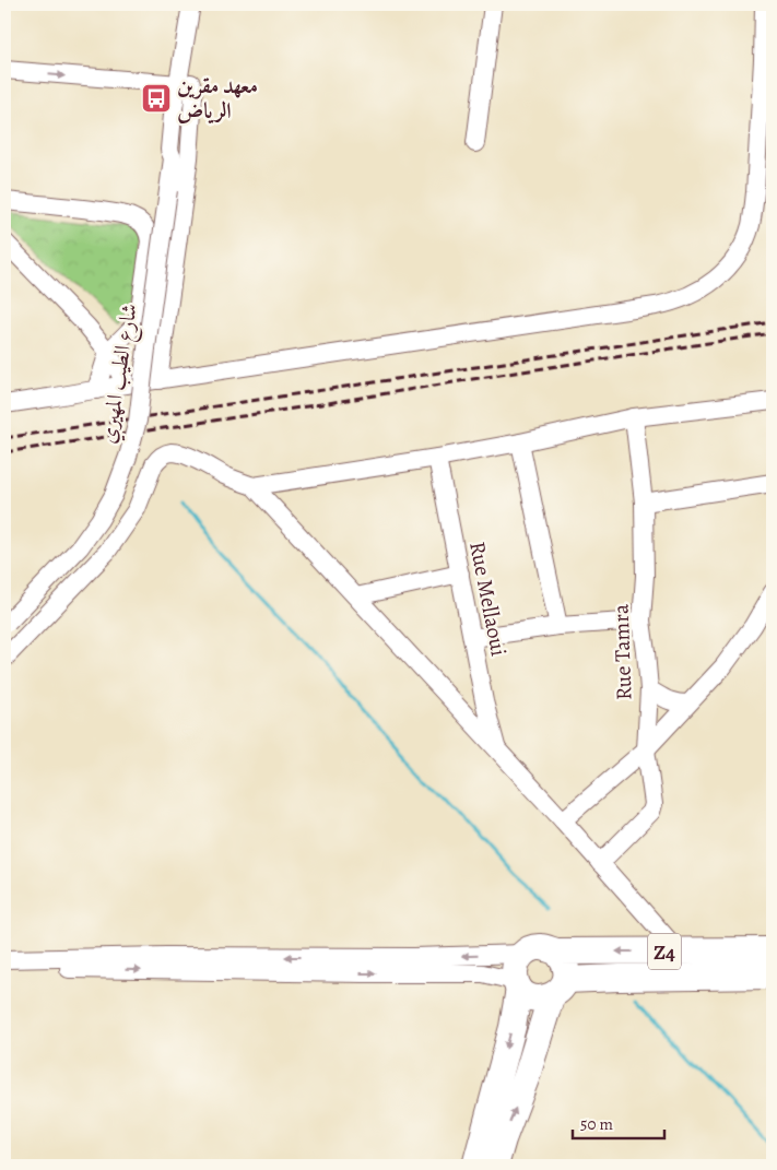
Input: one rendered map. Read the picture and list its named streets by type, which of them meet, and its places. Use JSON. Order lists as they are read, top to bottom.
{
  "streets": {
    "highway": ["Z4"],
    "street": ["شارع الطيب المهيري", "Rue Mellaoui", "Rue Tamra"]
  },
  "places": {
    "bus stop": ["معهد مقرين الرياض"]
  },
  "scale_bar": "50 m"
}
